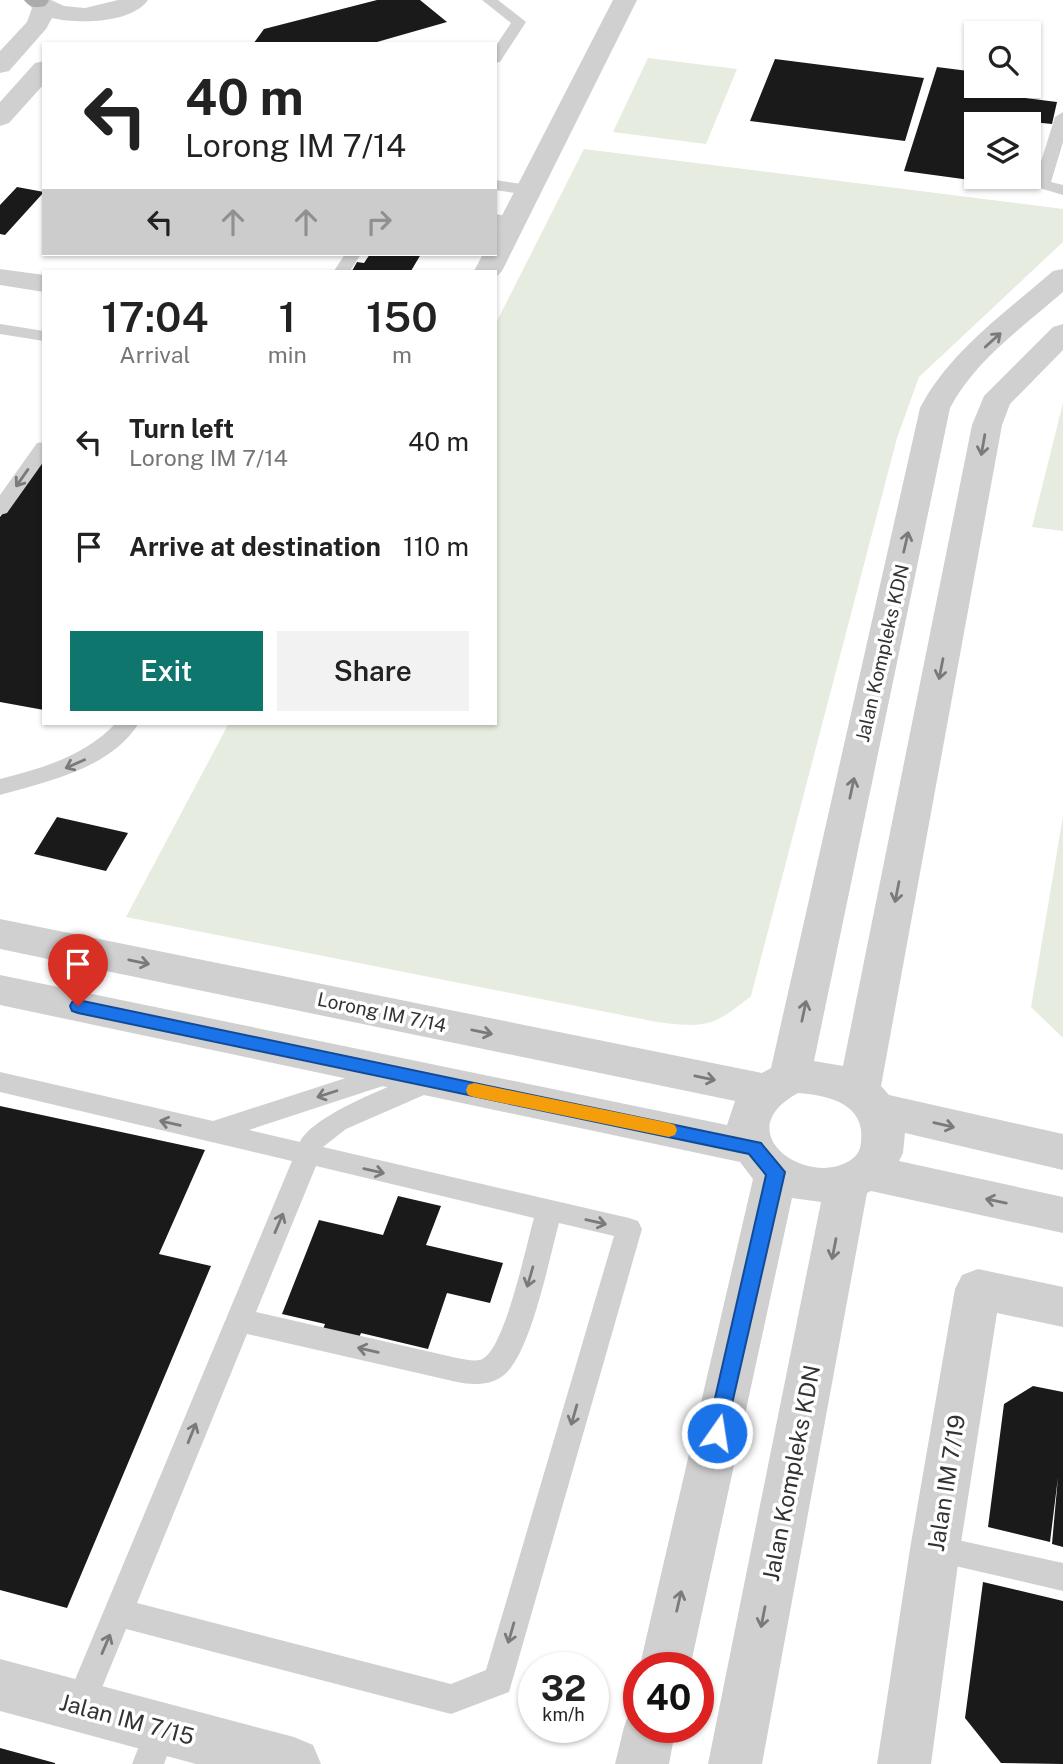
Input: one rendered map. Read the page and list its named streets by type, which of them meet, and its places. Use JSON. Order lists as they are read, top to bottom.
{
  "streets": {
    "street": [
      "Jalan Kompleks KDN",
      "Lorong IM 7/14",
      "Jalan IM 7/19",
      "Jalan IM 7/15"
    ]
  },
  "crossings": [
    ["Jalan Kompleks KDN", "Lorong IM 7/14"]
  ],
  "page": {
    "turn": ["40 m", "Lorong IM 7/14"],
    "eta": [
      "17:04",
      "Arrival",
      "1",
      "min",
      "150",
      "m"
    ],
    "list": [
      {
        "name": "Turn left",
        "note": "Lorong IM 7/14",
        "value": "40 m"
      },
      {
        "name": "Arrive at destination",
        "value": "110 m"
      }
    ],
    "buttons": ["Exit", "Share"],
    "speed": "32 km/h",
    "limit": "40"
  }
}
